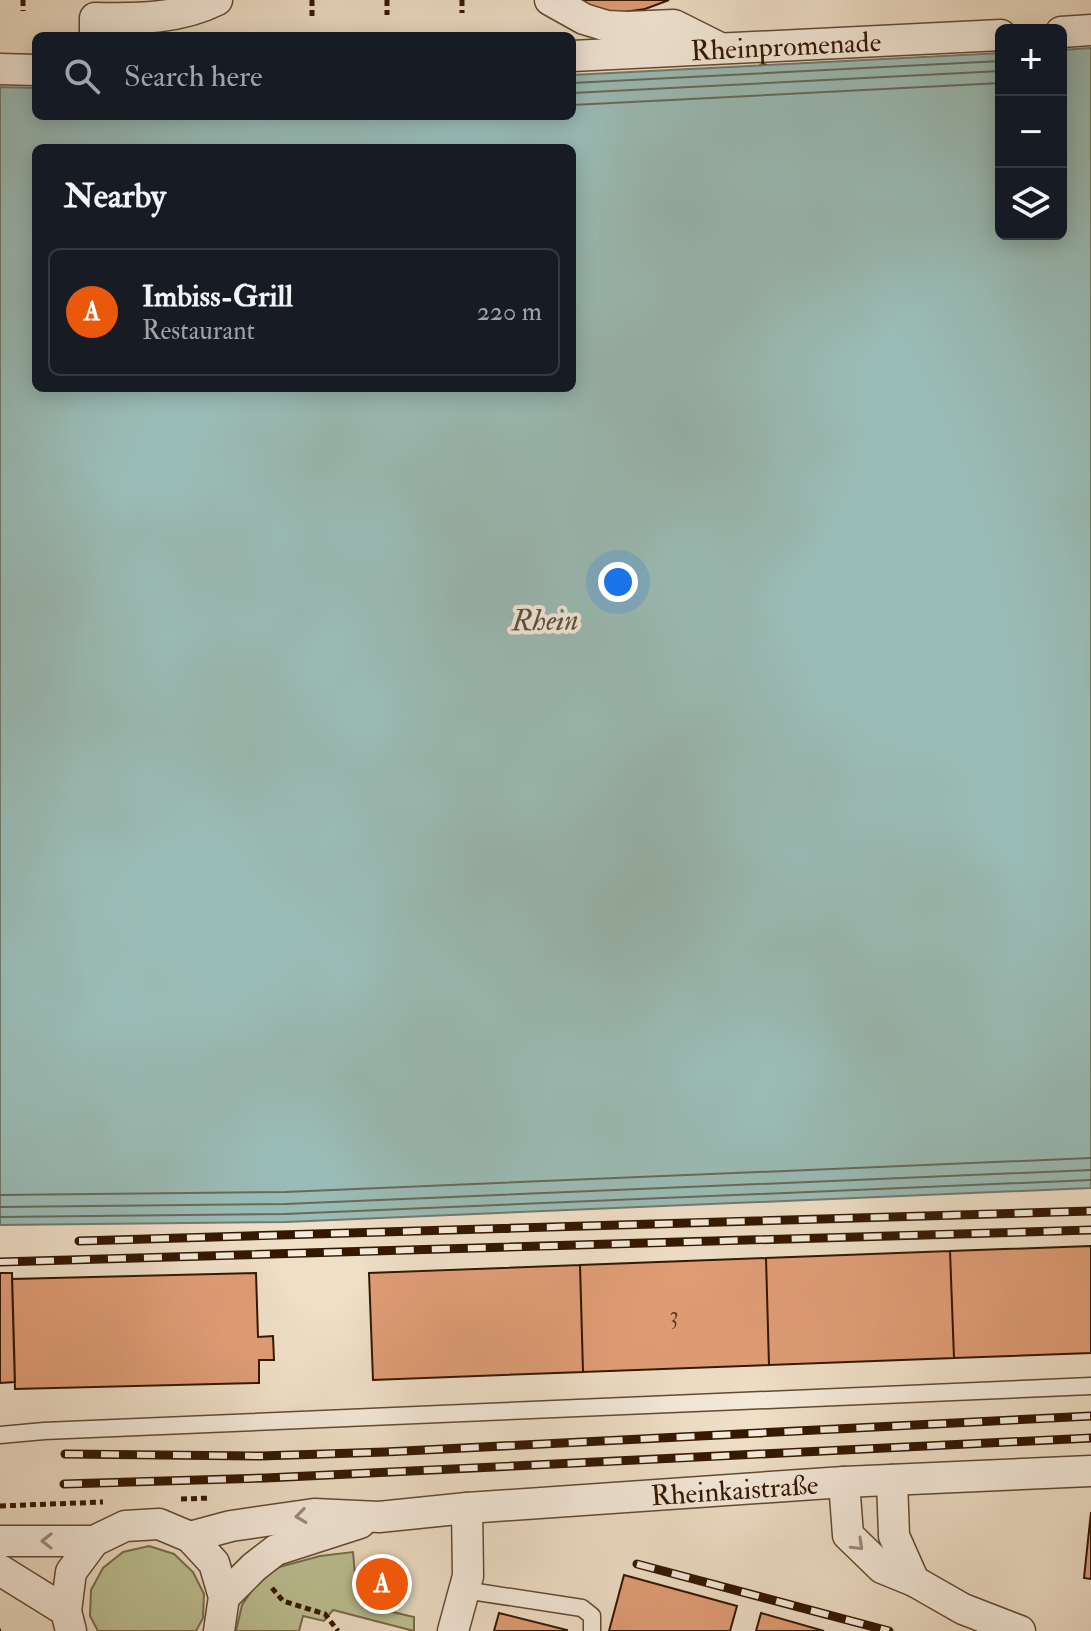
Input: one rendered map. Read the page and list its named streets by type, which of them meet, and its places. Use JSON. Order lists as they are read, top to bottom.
{
  "streets": {
    "street": ["Rheinpromenade", "Rheinkaistraße"]
  },
  "water": ["Rhein"],
  "house_numbers": ["3"],
  "page": {
    "map_buttons": ["+", "−"],
    "search": "Search here",
    "heading": "Nearby",
    "list": [
      {
        "mark": "A",
        "name": "Imbiss-Grill",
        "note": "Restaurant",
        "value": "220 m"
      }
    ],
    "pins": "A"
  }
}
